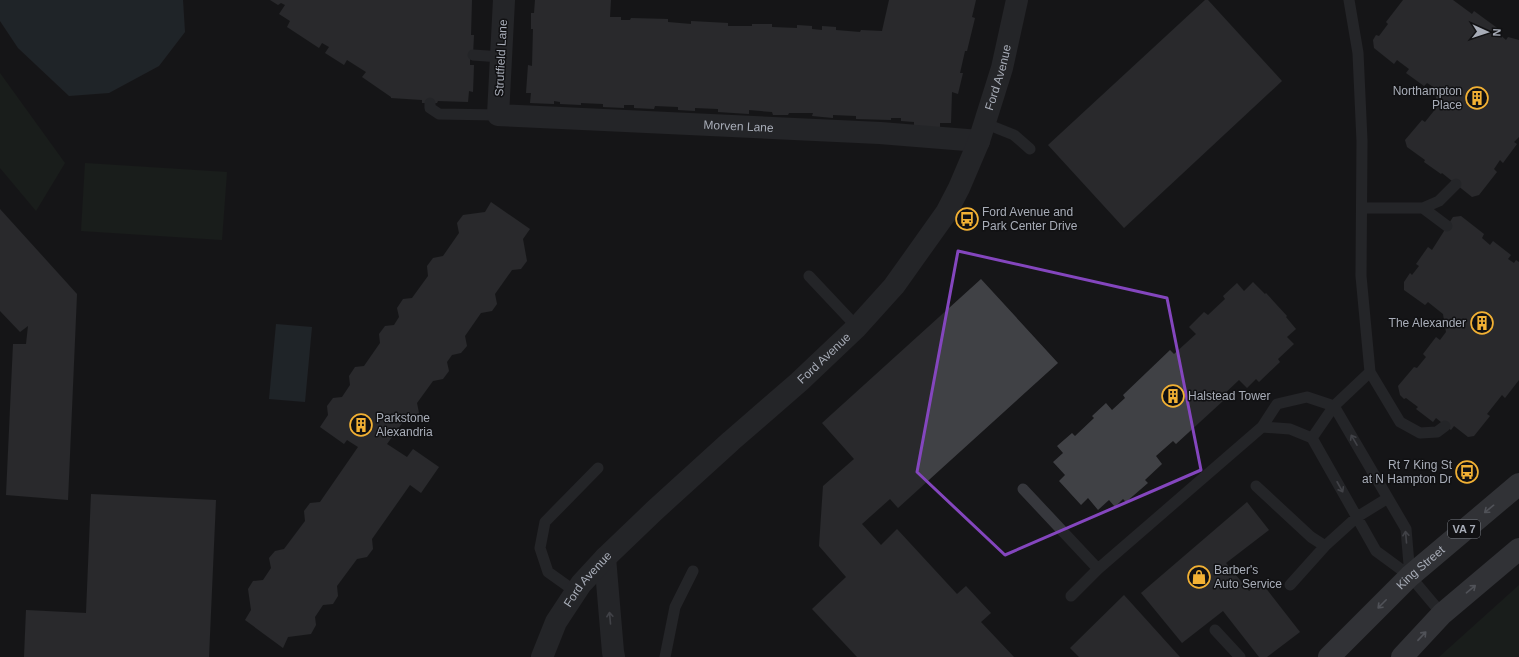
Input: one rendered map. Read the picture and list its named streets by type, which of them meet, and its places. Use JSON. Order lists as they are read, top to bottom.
{
  "streets": {
    "main road": ["VA 7", "King Street"],
    "street": ["Strutfield Lane", "Ford Avenue", "Morven Lane"]
  },
  "crossings": [
    ["Strutfield Lane", "Morven Lane"],
    ["Ford Avenue", "Morven Lane"]
  ],
  "places": {
    "building": [
      "Northampton Place",
      "The Alexander",
      "Halstead Tower",
      "Parkstone Alexandria"
    ],
    "bus stop": ["Ford Avenue and Park Center Drive", "Rt 7 King St at N Hampton Dr"],
    "shop": ["Barber's Auto Service"]
  },
  "north": "right"
}
